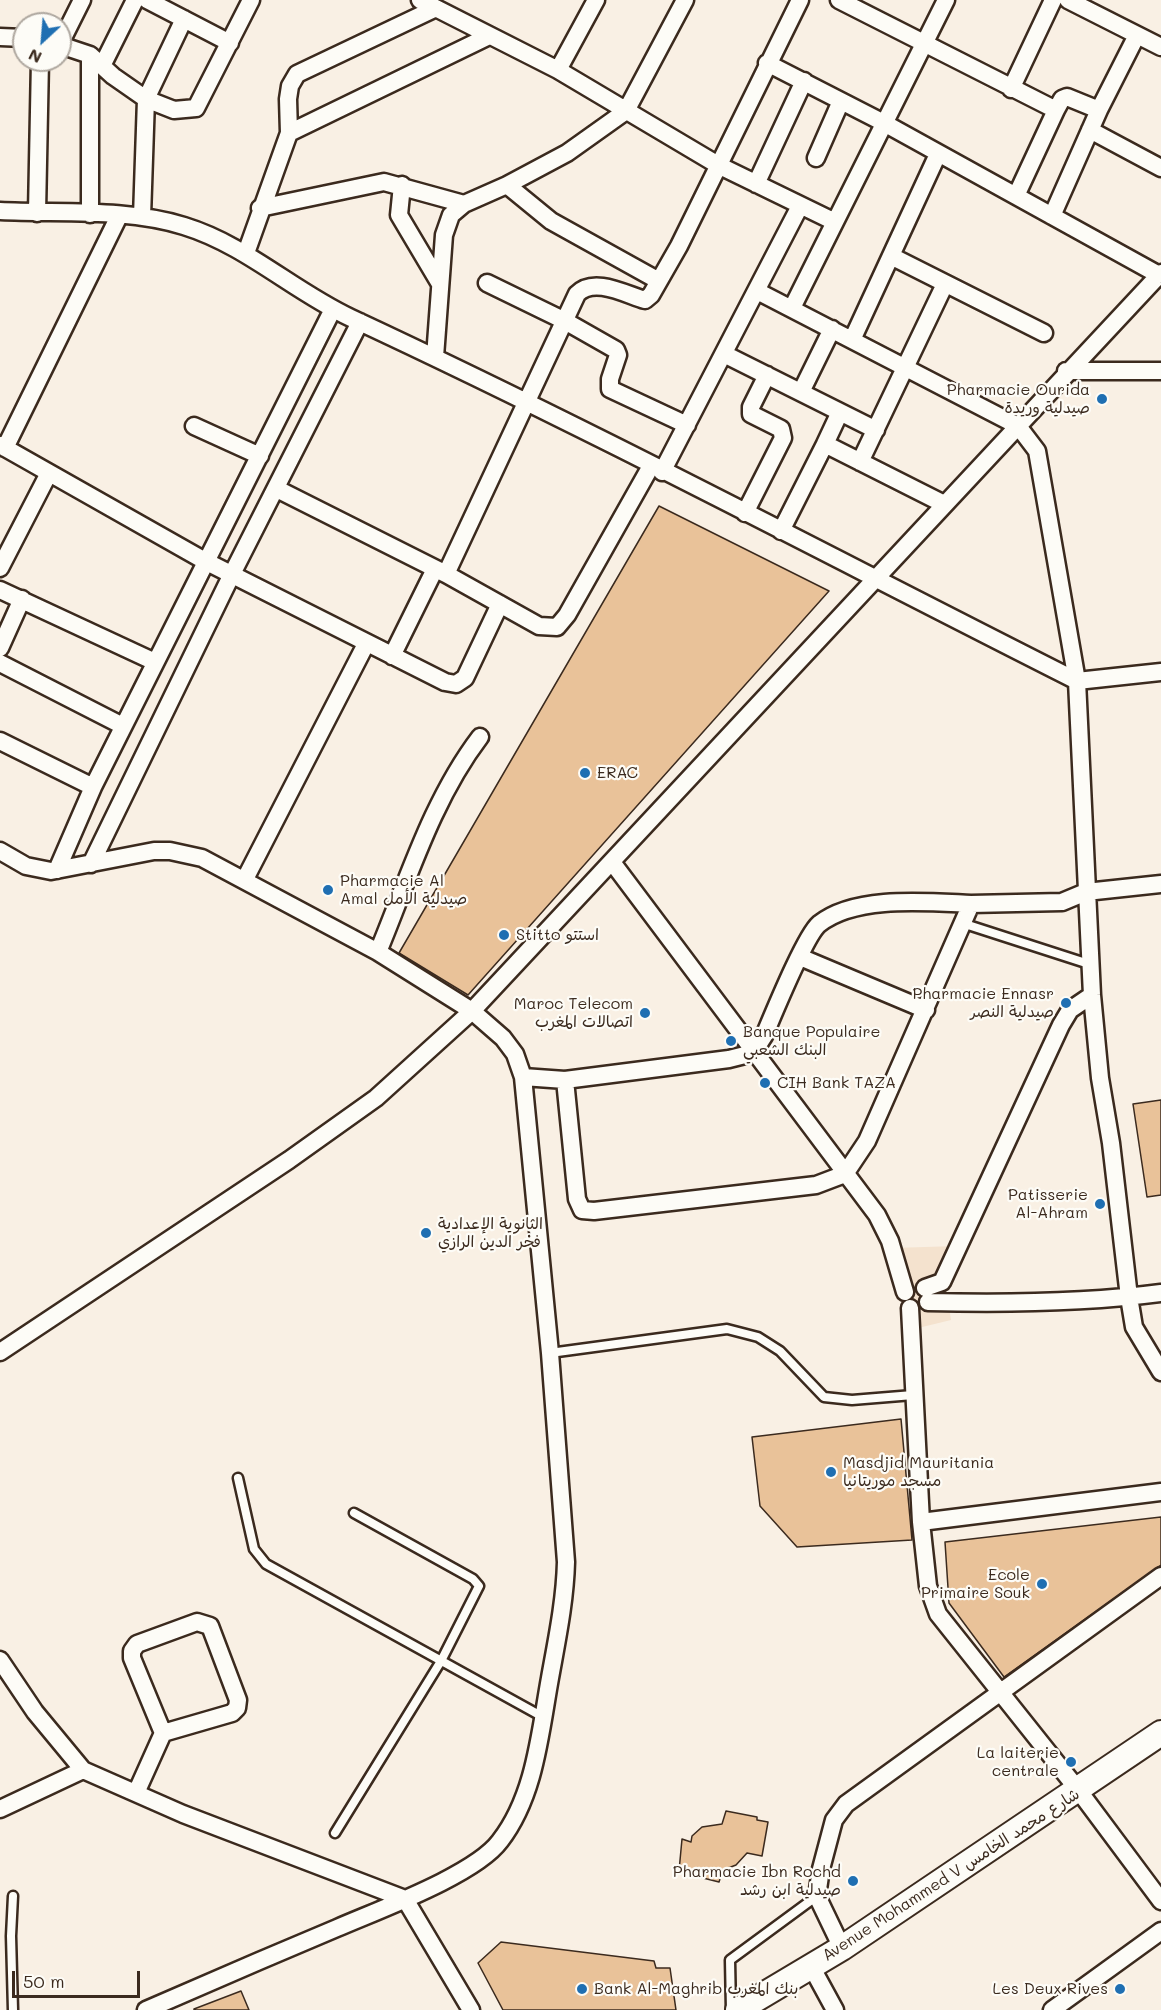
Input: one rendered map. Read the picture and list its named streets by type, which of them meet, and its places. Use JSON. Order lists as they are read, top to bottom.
{
  "streets": {
    "street": ["Avenue Mohammed V شارع محمد الخامس"]
  },
  "places": [
    "Pharmacie Ourida صيدلية وريدة",
    "ERAC",
    "Pharmacie Al Amal صيدلية الأمل",
    "Stitto استتو",
    "Pharmacie Ennasr صيدلية النصر",
    "Maroc Telecom اتصالات المغرب",
    "Banque Populaire البنك الشعبي",
    "CIH Bank TAZA",
    "Patisserie Al-Ahram",
    "الثانوية الإعدادية فخر الدين الرازي",
    "Masdjid Mauritania مسجد موريتانيا",
    "Ecole Primaire Souk",
    "La laiterie centrale",
    "Pharmacie Ibn Rochd صيدلية ابن رشد",
    "Bank Al-Maghrib بنك المغرب",
    "Les Deux Rives"
  ],
  "scale_bar": "50 m",
  "north": "bottom left"
}
